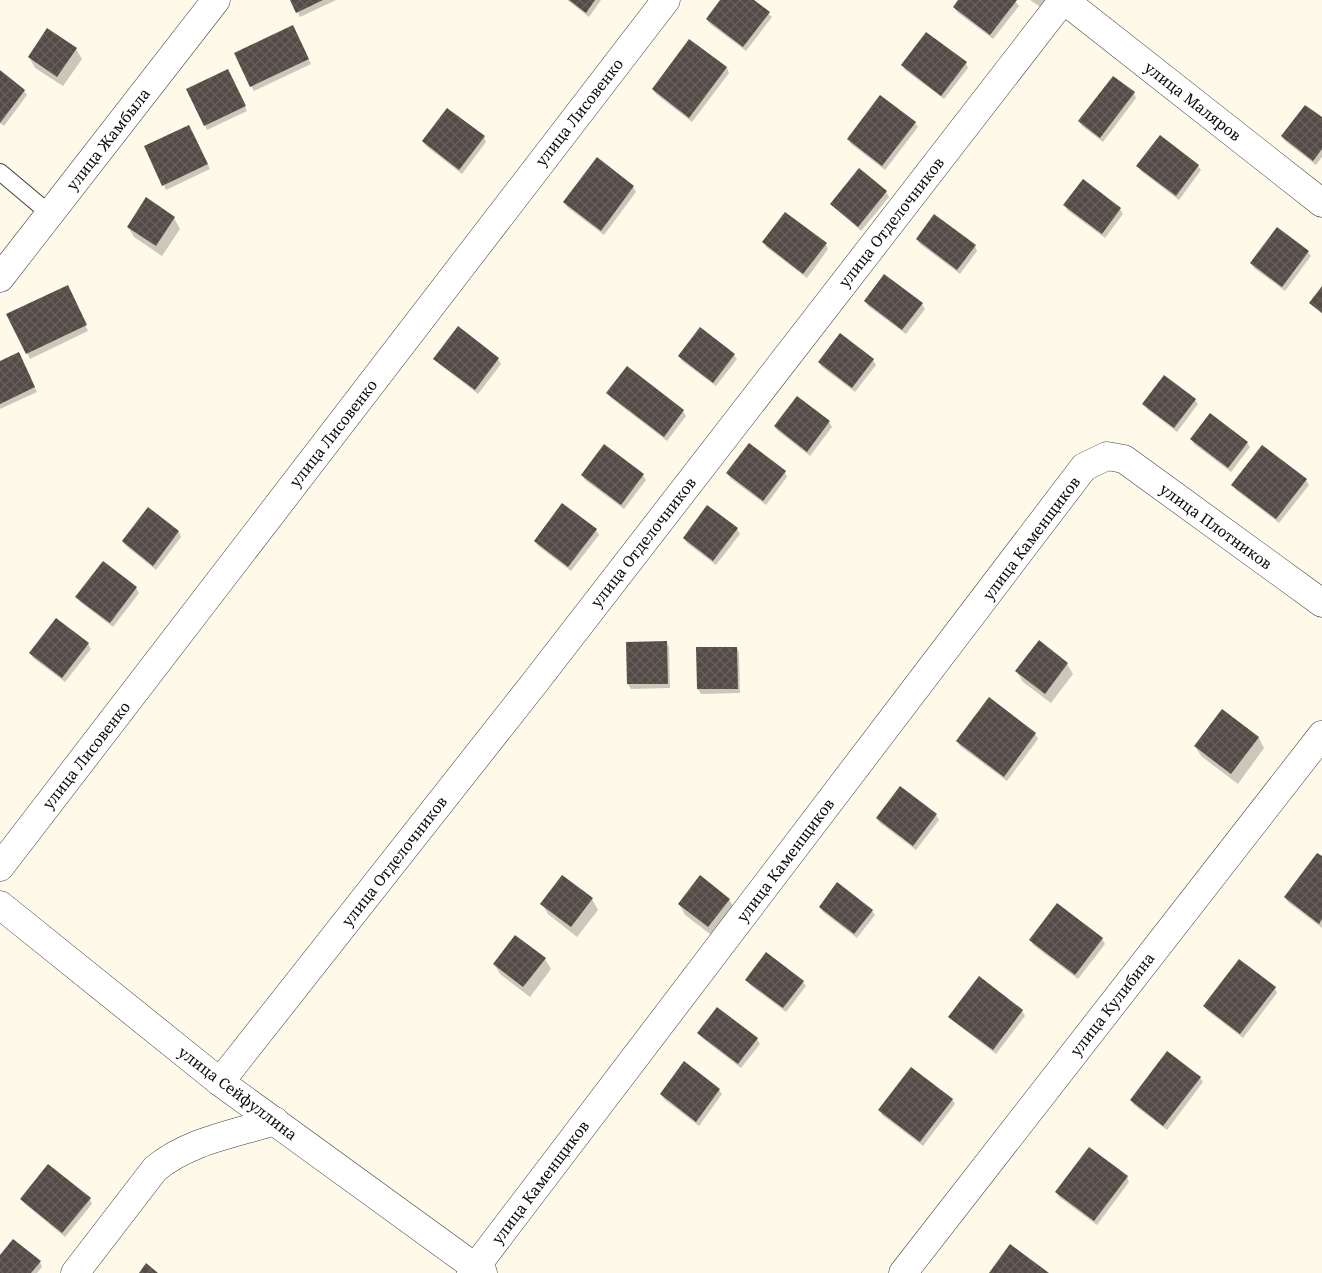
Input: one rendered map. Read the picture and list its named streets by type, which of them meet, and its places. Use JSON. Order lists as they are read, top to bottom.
{
  "streets": {
    "street": [
      "улица Маляров",
      "улица Лисовенко",
      "улица Жамбыла",
      "улица Отделочников",
      "улица Плотников",
      "улица Каменщиков",
      "улица Кулибина",
      "улица Сейфуллина"
    ]
  },
  "crossings": [
    ["улица Маляров", "улица Отделочников"],
    ["улица Отделочников", "улица Сейфуллина"],
    ["улица Плотников", "улица Каменщиков"],
    ["улица Каменщиков", "улица Сейфуллина"]
  ]
}
